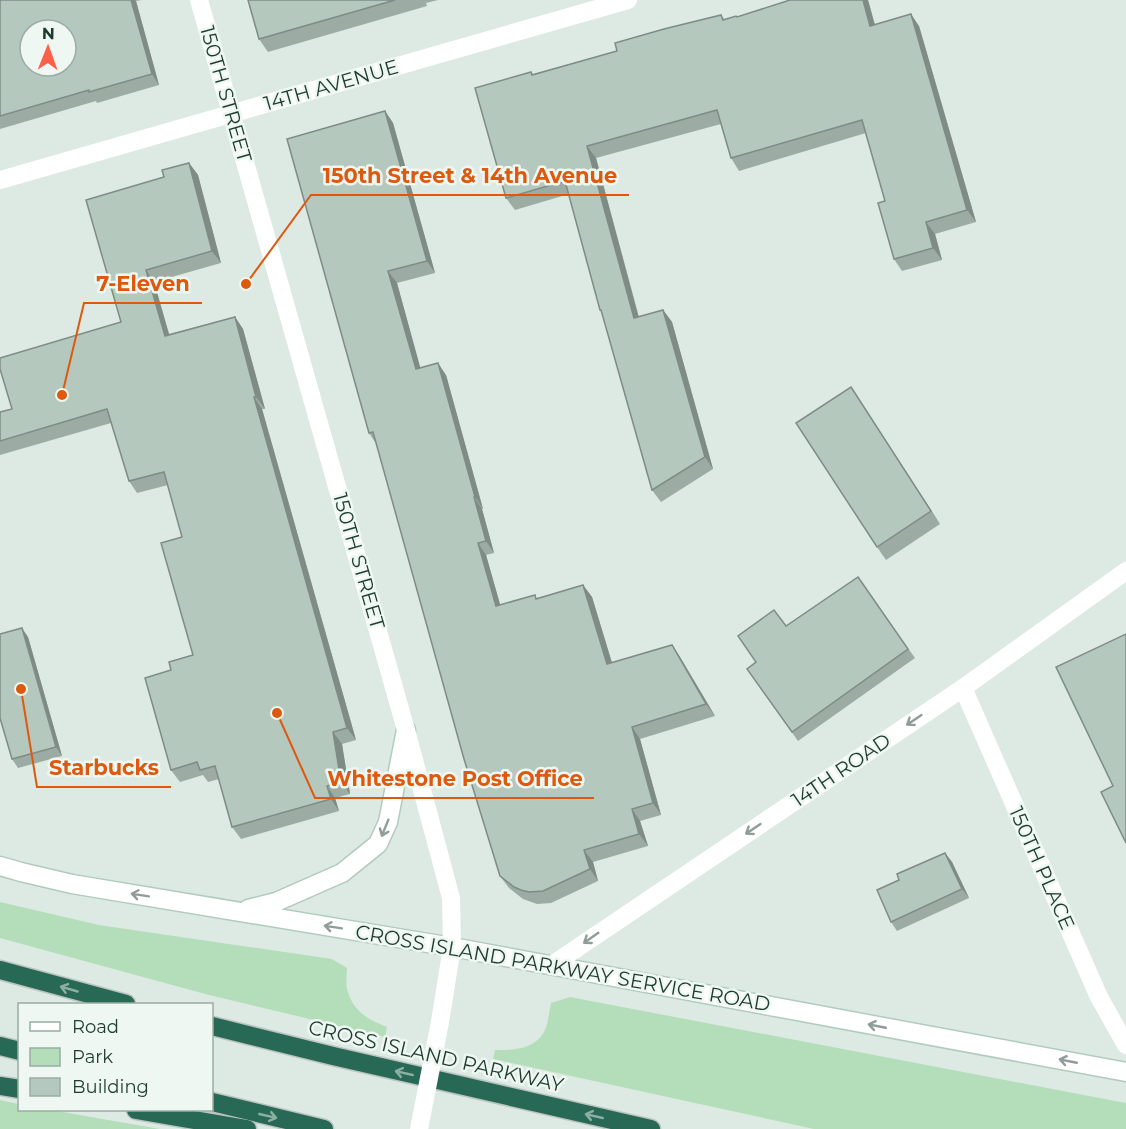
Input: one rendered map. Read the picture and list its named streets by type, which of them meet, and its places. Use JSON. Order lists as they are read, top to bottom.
{
  "streets": {
    "highway": ["CROSS ISLAND PARKWAY"],
    "street": [
      "14TH AVENUE",
      "150TH STREET",
      "14TH ROAD",
      "150TH PLACE",
      "CROSS ISLAND PARKWAY SERVICE ROAD"
    ]
  },
  "crossings": [
    ["14TH AVENUE", "150TH STREET"],
    ["150TH STREET", "CROSS ISLAND PARKWAY SERVICE ROAD"],
    ["14TH ROAD", "150TH PLACE"],
    ["14TH ROAD", "CROSS ISLAND PARKWAY SERVICE ROAD"]
  ],
  "one_way": ["14TH ROAD", "CROSS ISLAND PARKWAY SERVICE ROAD"],
  "places": [
    "150th Street & 14th Avenue",
    "7-Eleven",
    "Starbucks",
    "Whitestone Post Office"
  ],
  "legend": ["Road", "Park", "Building"],
  "north": "top"
}
